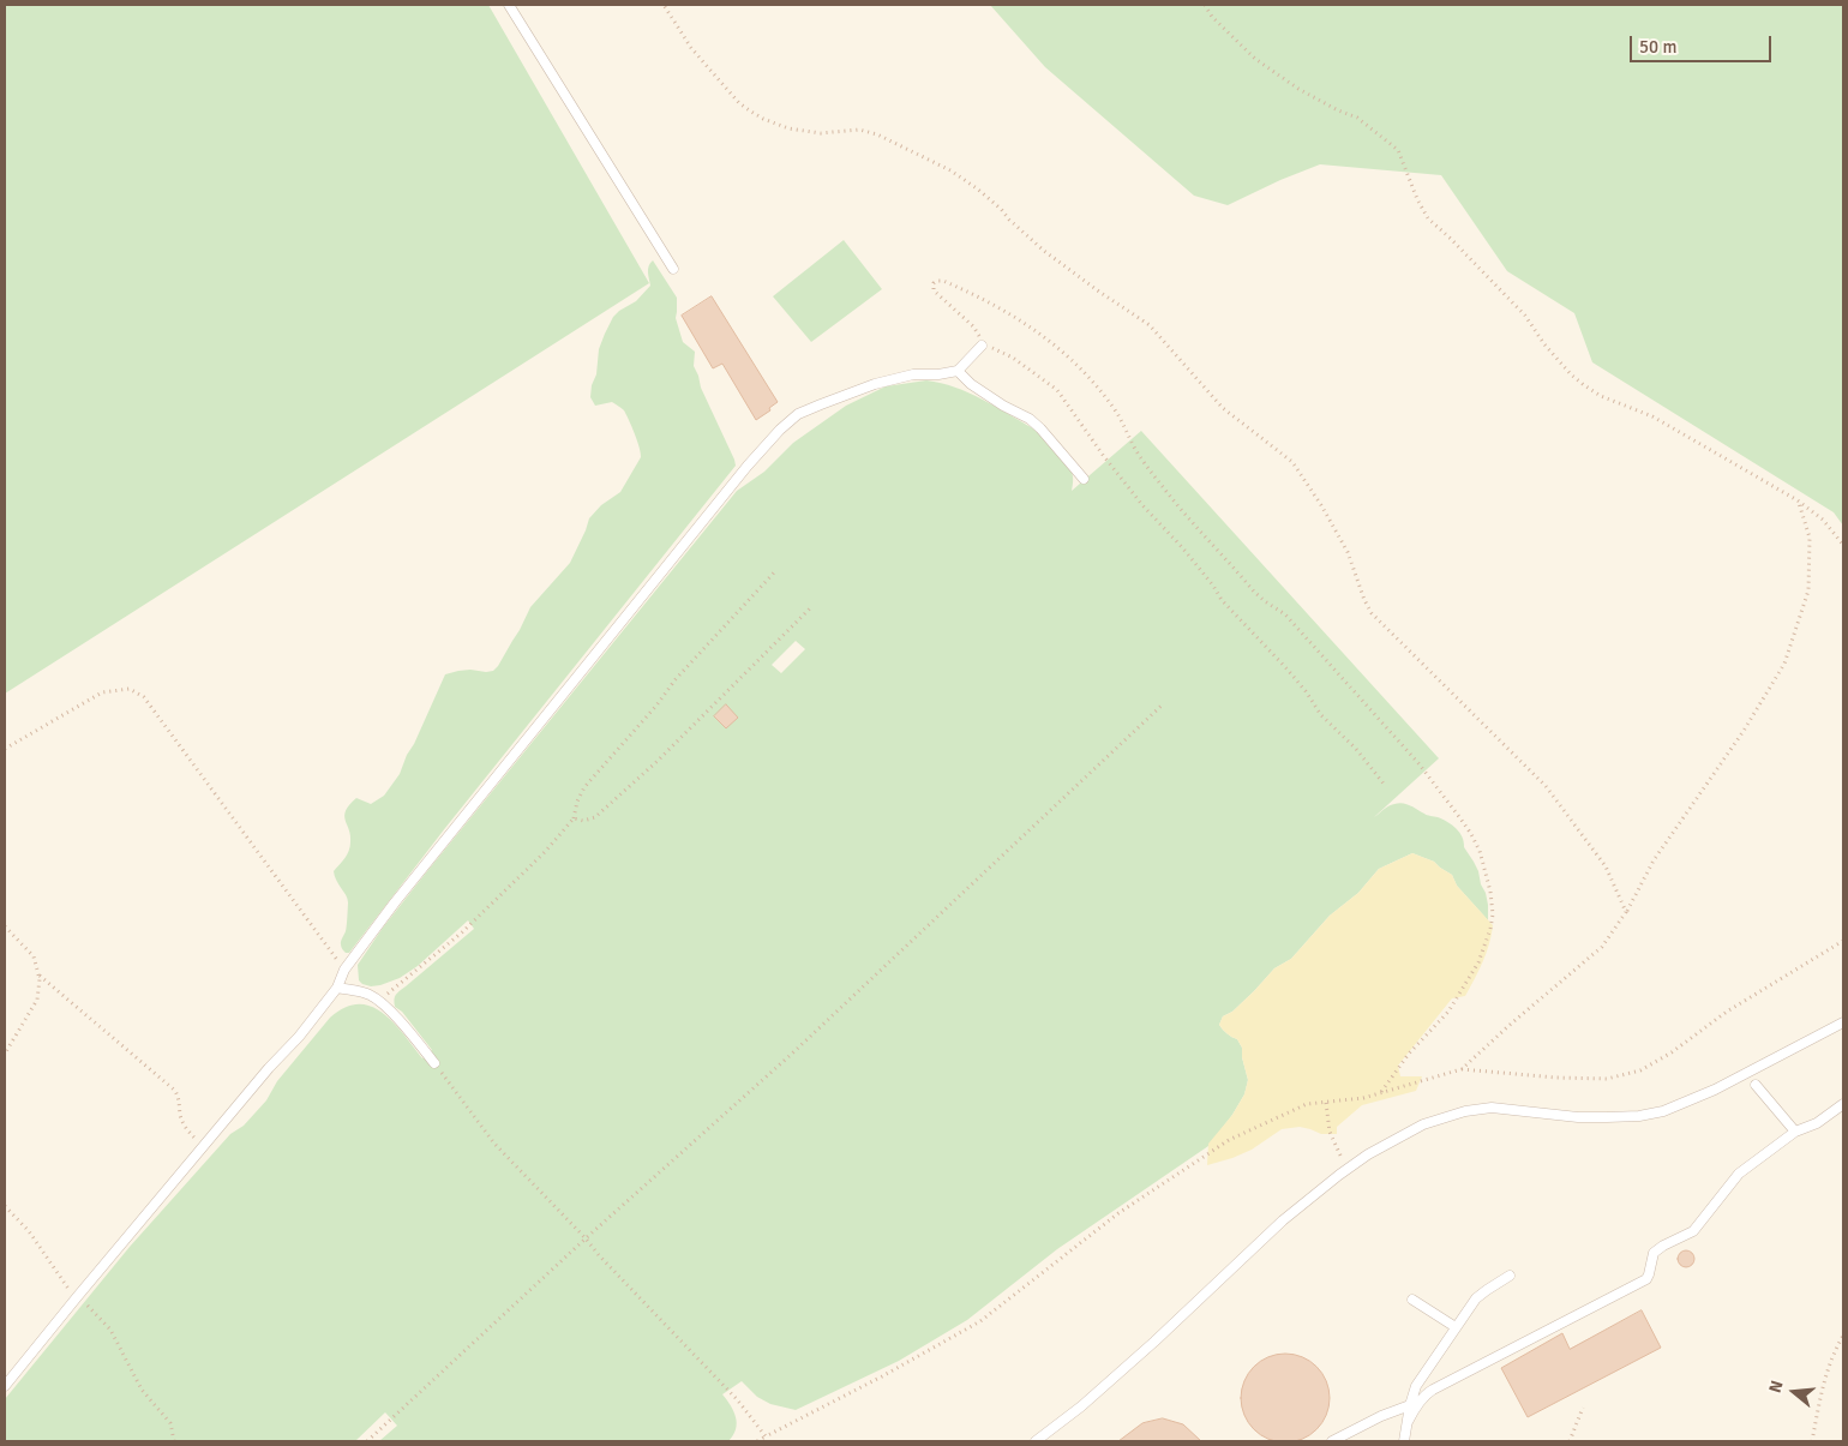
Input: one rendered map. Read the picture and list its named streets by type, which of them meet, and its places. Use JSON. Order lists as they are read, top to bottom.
{
  "scale_bar": "50 m",
  "north": "left"
}
